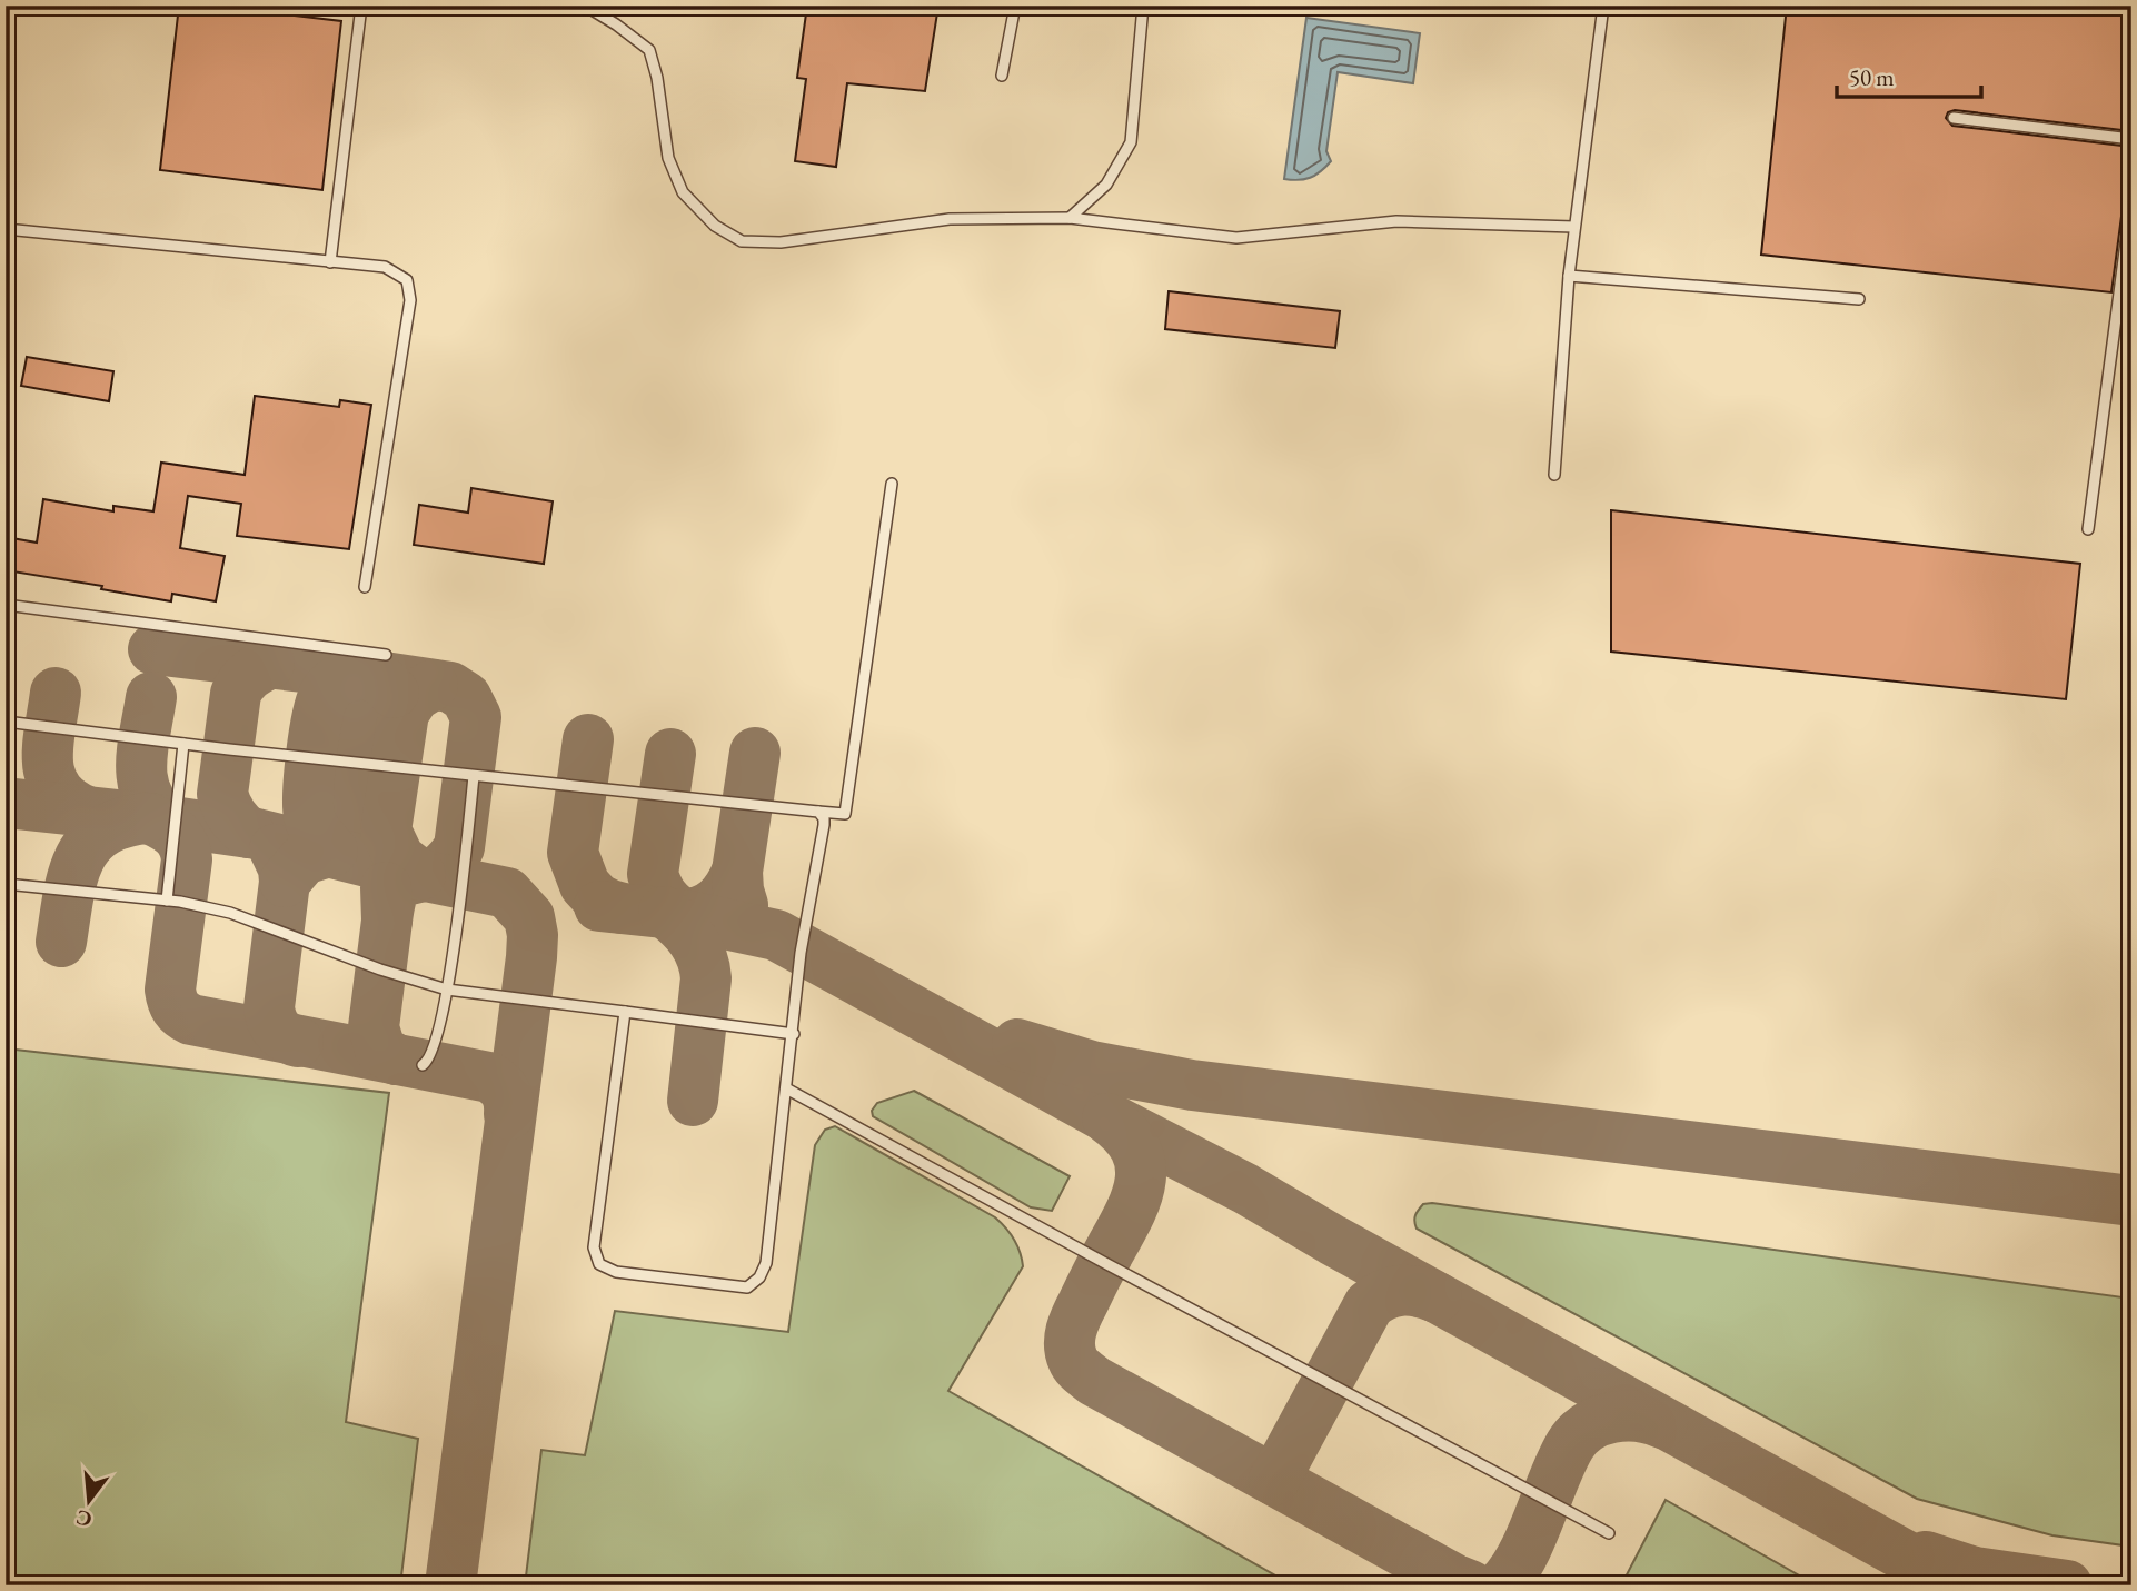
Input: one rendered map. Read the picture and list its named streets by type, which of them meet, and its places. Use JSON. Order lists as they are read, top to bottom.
{
  "scale_bar": "50 m",
  "north": "bottom"
}
